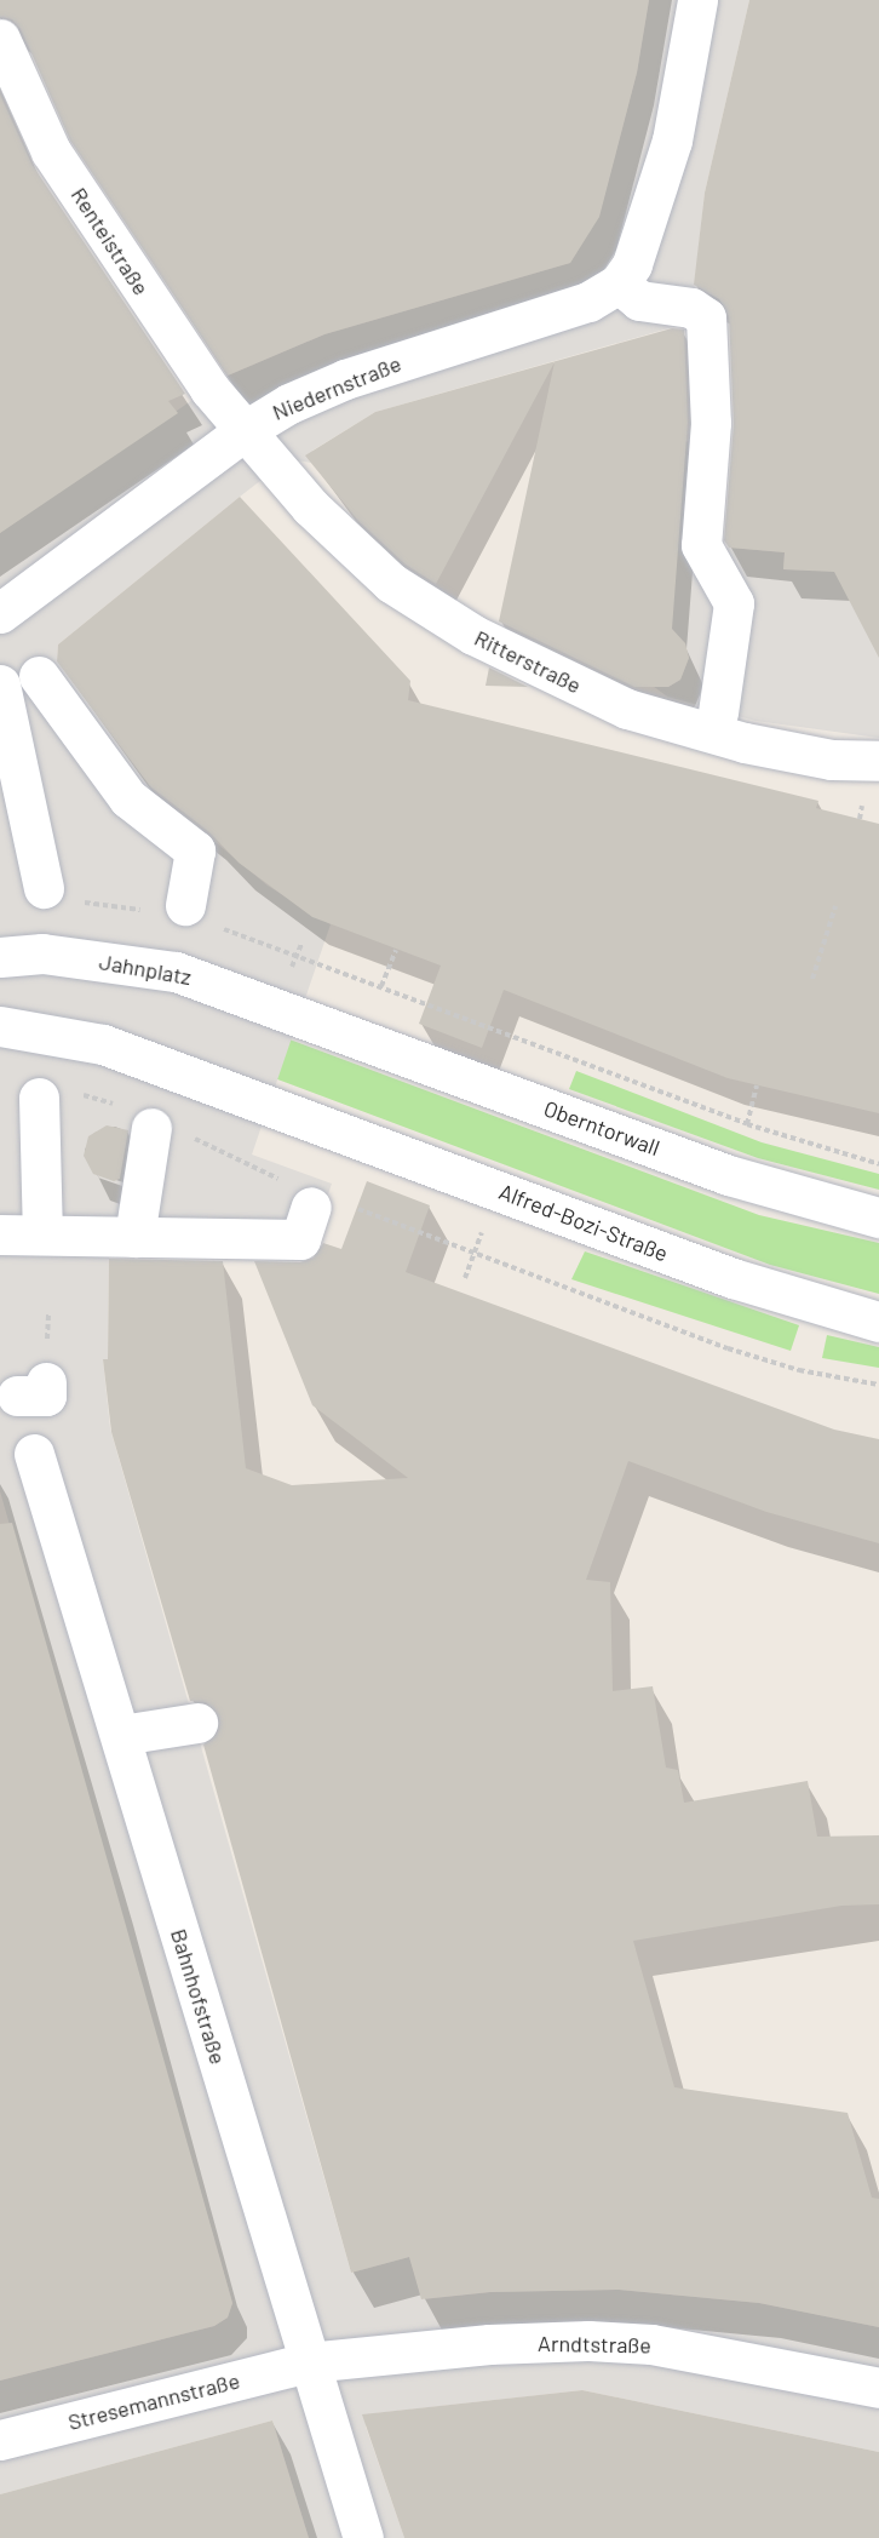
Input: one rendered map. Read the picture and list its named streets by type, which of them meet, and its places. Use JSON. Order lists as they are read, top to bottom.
{
  "streets": {
    "street": [
      "Renteistraße",
      "Niedernstraße",
      "Ritterstraße",
      "Jahnplatz",
      "Oberntorwall",
      "Alfred-Bozi-Straße",
      "Bahnhofstraße",
      "Arndtstraße",
      "Stresemannstraße"
    ]
  },
  "crossings": [
    ["Renteistraße", "Niedernstraße"],
    ["Renteistraße", "Ritterstraße"],
    ["Niedernstraße", "Ritterstraße"],
    ["Jahnplatz", "Oberntorwall"],
    ["Bahnhofstraße", "Arndtstraße"],
    ["Bahnhofstraße", "Stresemannstraße"],
    ["Arndtstraße", "Stresemannstraße"]
  ]
}
